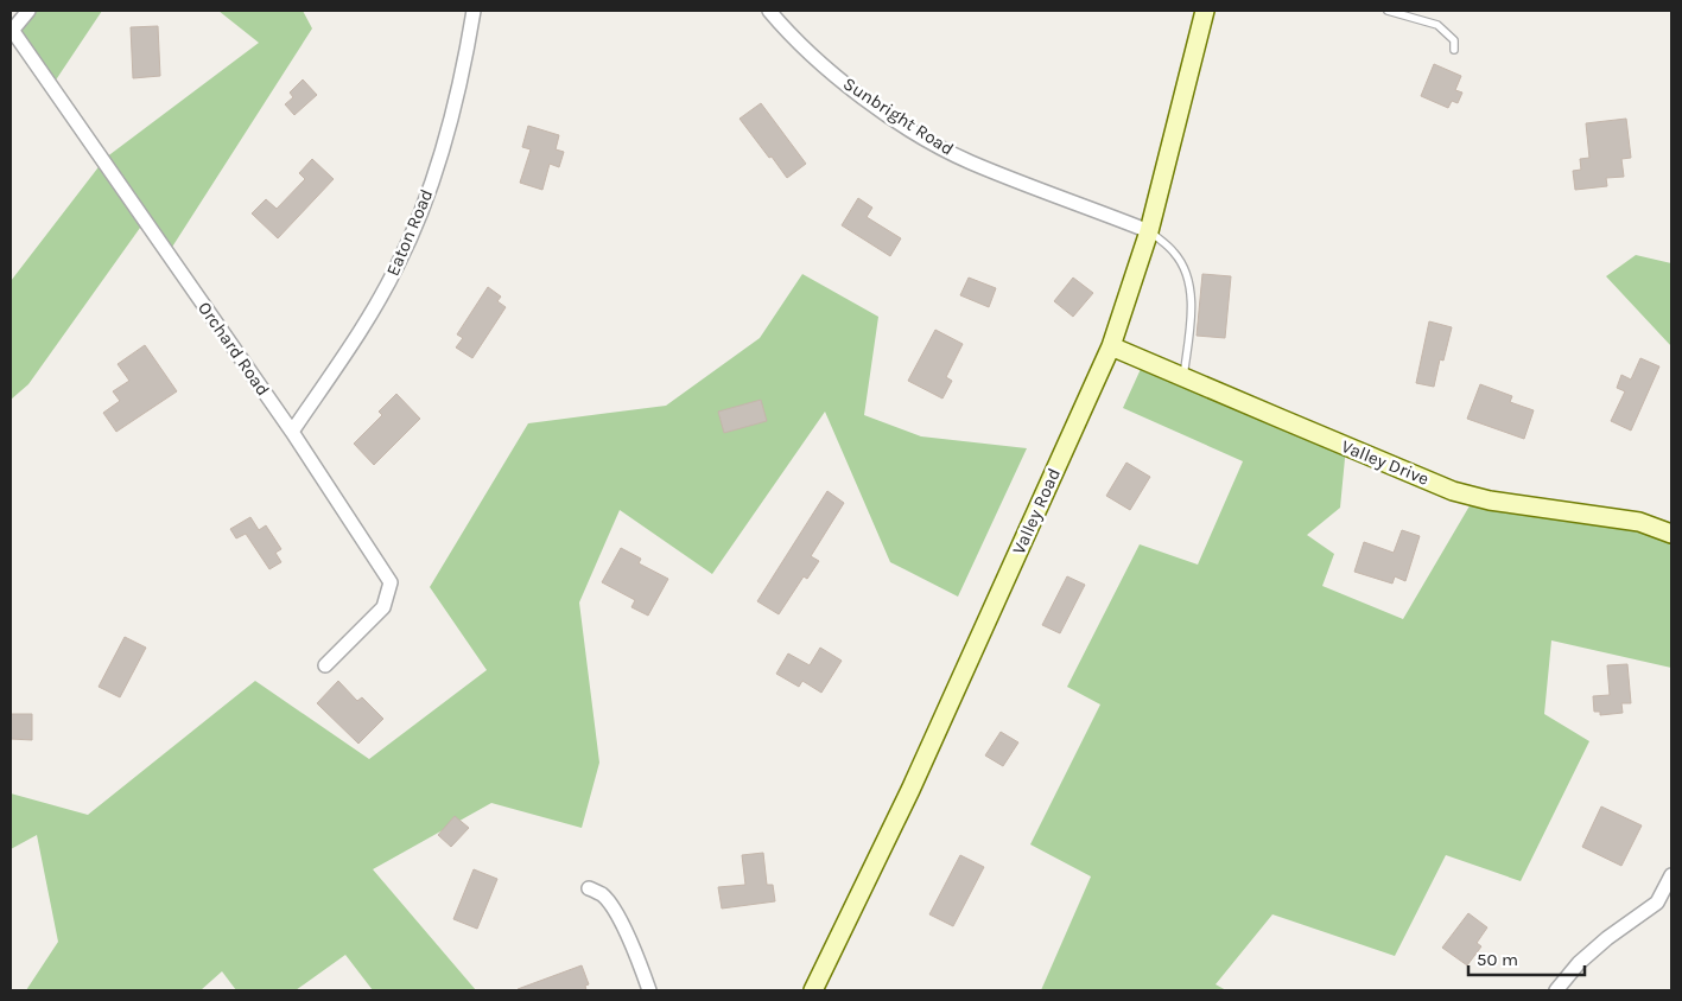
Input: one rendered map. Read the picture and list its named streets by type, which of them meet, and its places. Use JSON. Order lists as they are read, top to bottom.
{
  "streets": {
    "main road": ["Valley Drive", "Valley Road"],
    "street": ["Sunbright Road", "Eaton Road", "Orchard Road"]
  },
  "crossings": [
    ["Sunbright Road", "Valley Road"],
    ["Eaton Road", "Orchard Road"],
    ["Valley Drive", "Valley Road"]
  ],
  "scale_bar": "50 m"
}
